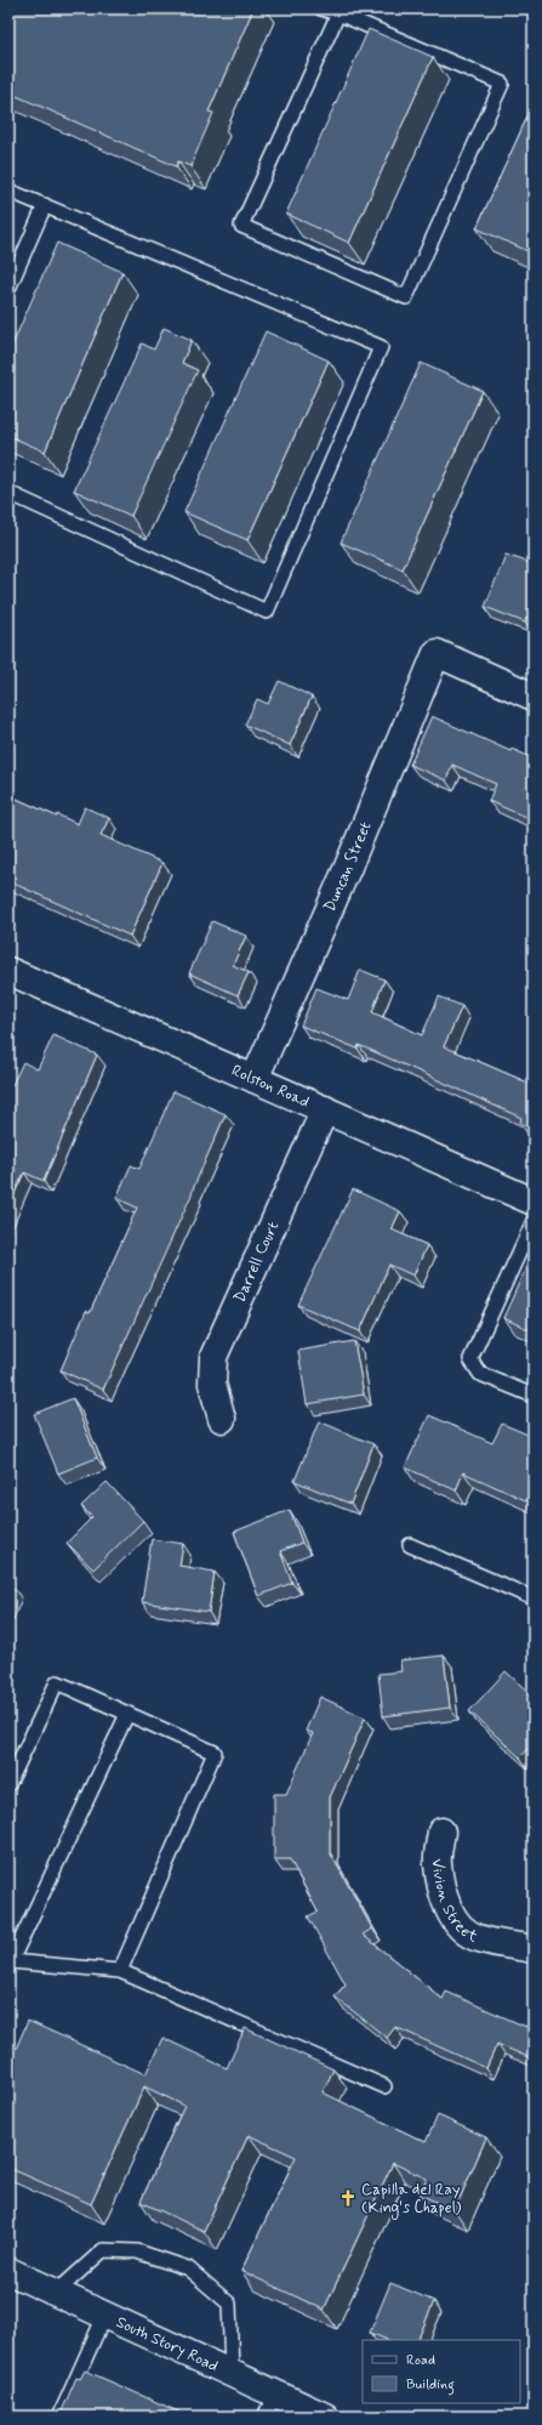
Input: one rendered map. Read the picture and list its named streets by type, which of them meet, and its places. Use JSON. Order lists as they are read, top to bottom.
{
  "streets": {
    "street": [
      "Duncan Street",
      "Rolston Road",
      "Darrell Court",
      "Vivion Street",
      "South Story Road"
    ]
  },
  "crossings": [
    ["Duncan Street", "Rolston Road"],
    ["Rolston Road", "Darrell Court"]
  ],
  "places": {
    "church": ["Capilla del Ray (King's Chapel)"]
  },
  "legend": ["Road", "Building"]
}
